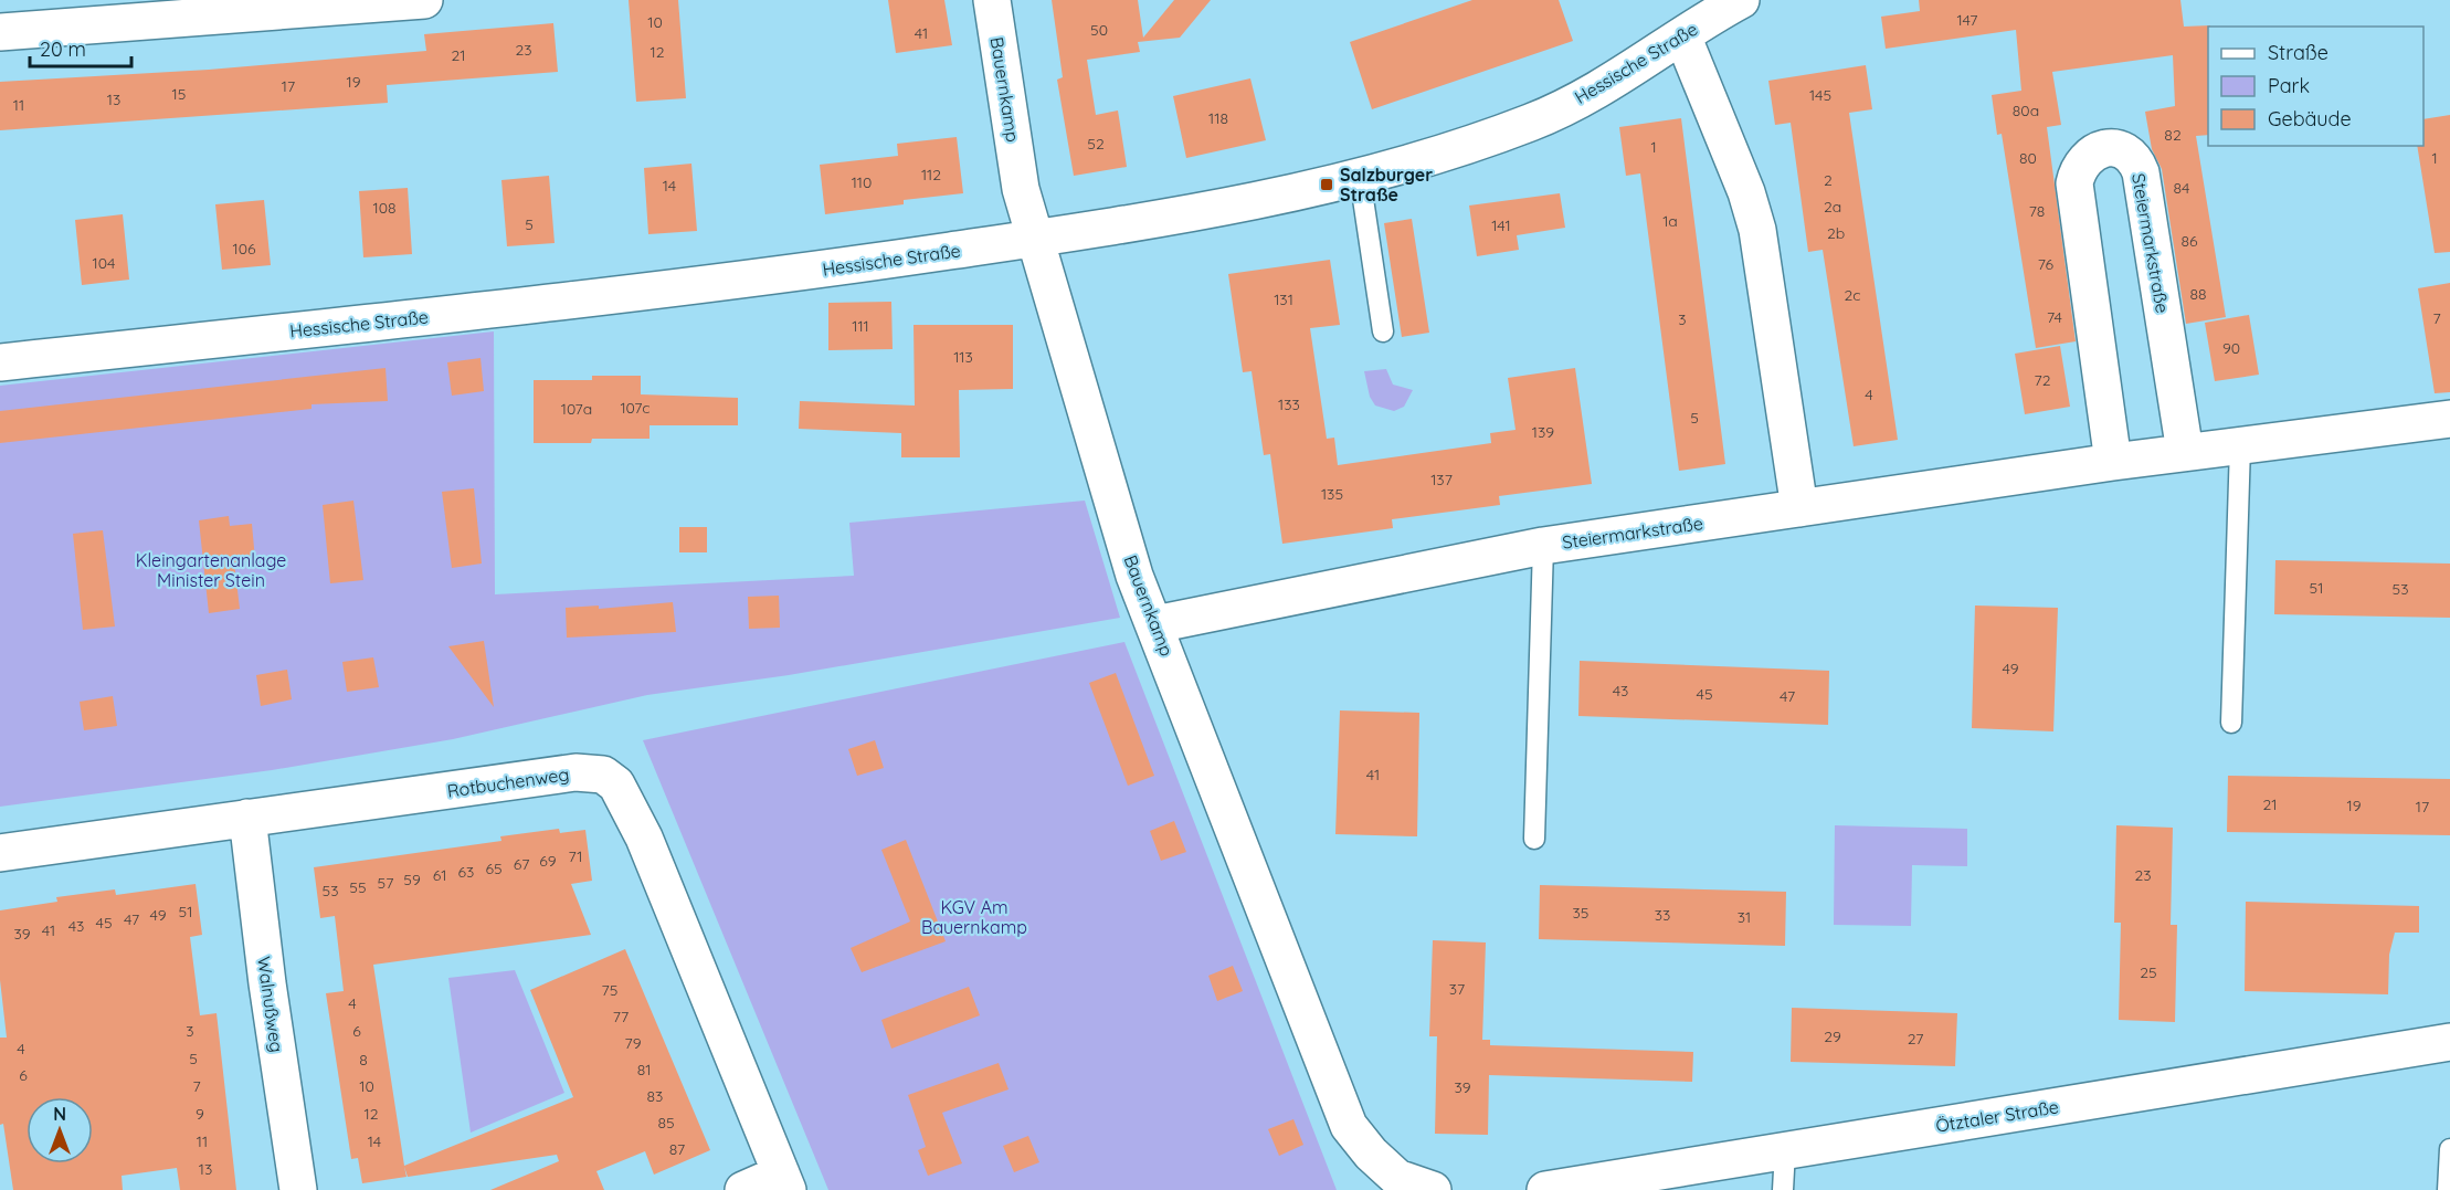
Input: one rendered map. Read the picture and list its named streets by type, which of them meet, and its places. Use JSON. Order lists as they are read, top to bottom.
{
  "streets": {
    "street": [
      "Hessische Straße",
      "Bauernkamp",
      "Steiermarkstraße",
      "Rotbuchenweg",
      "Walnußweg",
      "Ötztaler Straße"
    ]
  },
  "crossings": [
    ["Hessische Straße", "Bauernkamp"],
    ["Bauernkamp", "Steiermarkstraße"],
    ["Rotbuchenweg", "Walnußweg"]
  ],
  "parks": ["Kleingartenanlage Minister Stein", "KGV Am Bauernkamp"],
  "places": {
    "transit": ["Salzburger Straße"]
  },
  "house_numbers": [
    "147",
    "10",
    "50",
    "41",
    "23",
    "12",
    "21",
    "19",
    "17",
    "15",
    "145",
    "13",
    "11",
    "80a",
    "118",
    "82",
    "52",
    "1",
    "80",
    "1",
    "112",
    "2",
    "110",
    "14",
    "84",
    "2a",
    "108",
    "78",
    "1a",
    "5",
    "141",
    "2b",
    "86",
    "106",
    "104",
    "76",
    "88",
    "2c",
    "131",
    "74",
    "7",
    "3",
    "111",
    "90",
    "113",
    "72",
    "4",
    "133",
    "107c",
    "107a",
    "5",
    "139",
    "137",
    "135",
    "51",
    "53",
    "49",
    "43",
    "45",
    "47",
    "41",
    "21",
    "19",
    "17",
    "71",
    "69",
    "67",
    "65",
    "63",
    "61",
    "23",
    "59",
    "57",
    "55",
    "53",
    "51",
    "35",
    "49",
    "33",
    "31",
    "47",
    "45",
    "43",
    "41",
    "39",
    "25",
    "37",
    "75",
    "4",
    "77",
    "3",
    "6",
    "29",
    "27",
    "79",
    "4",
    "5",
    "8",
    "81",
    "6",
    "7",
    "10",
    "39",
    "83",
    "9",
    "12",
    "85",
    "11",
    "14",
    "87",
    "13"
  ],
  "legend": ["Straße", "Park", "Gebäude"],
  "scale_bar": "20 m",
  "north": "top"
}
